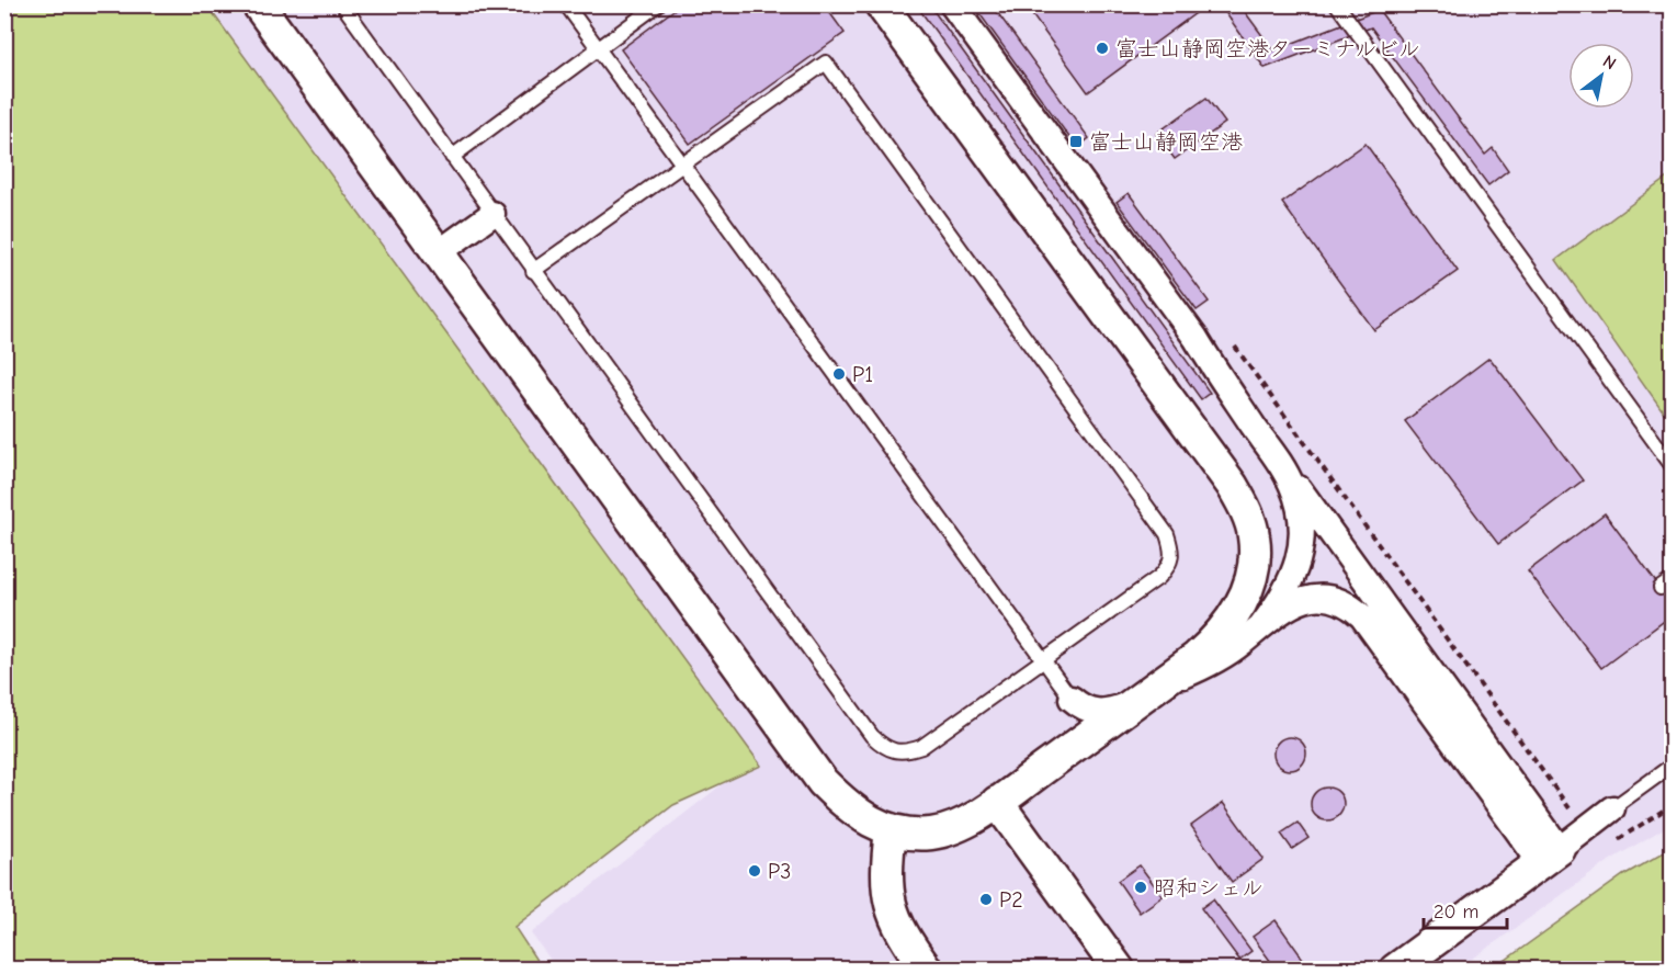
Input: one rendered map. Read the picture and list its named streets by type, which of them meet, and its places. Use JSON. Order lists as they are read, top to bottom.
{
  "places": {
    "other": [
      "富士山静岡空港ターミナルビル",
      "P1",
      "P3",
      "昭和シェル",
      "P2"
    ],
    "transit": ["富士山静岡空港"]
  },
  "scale_bar": "20 m",
  "north": "top right"
}
